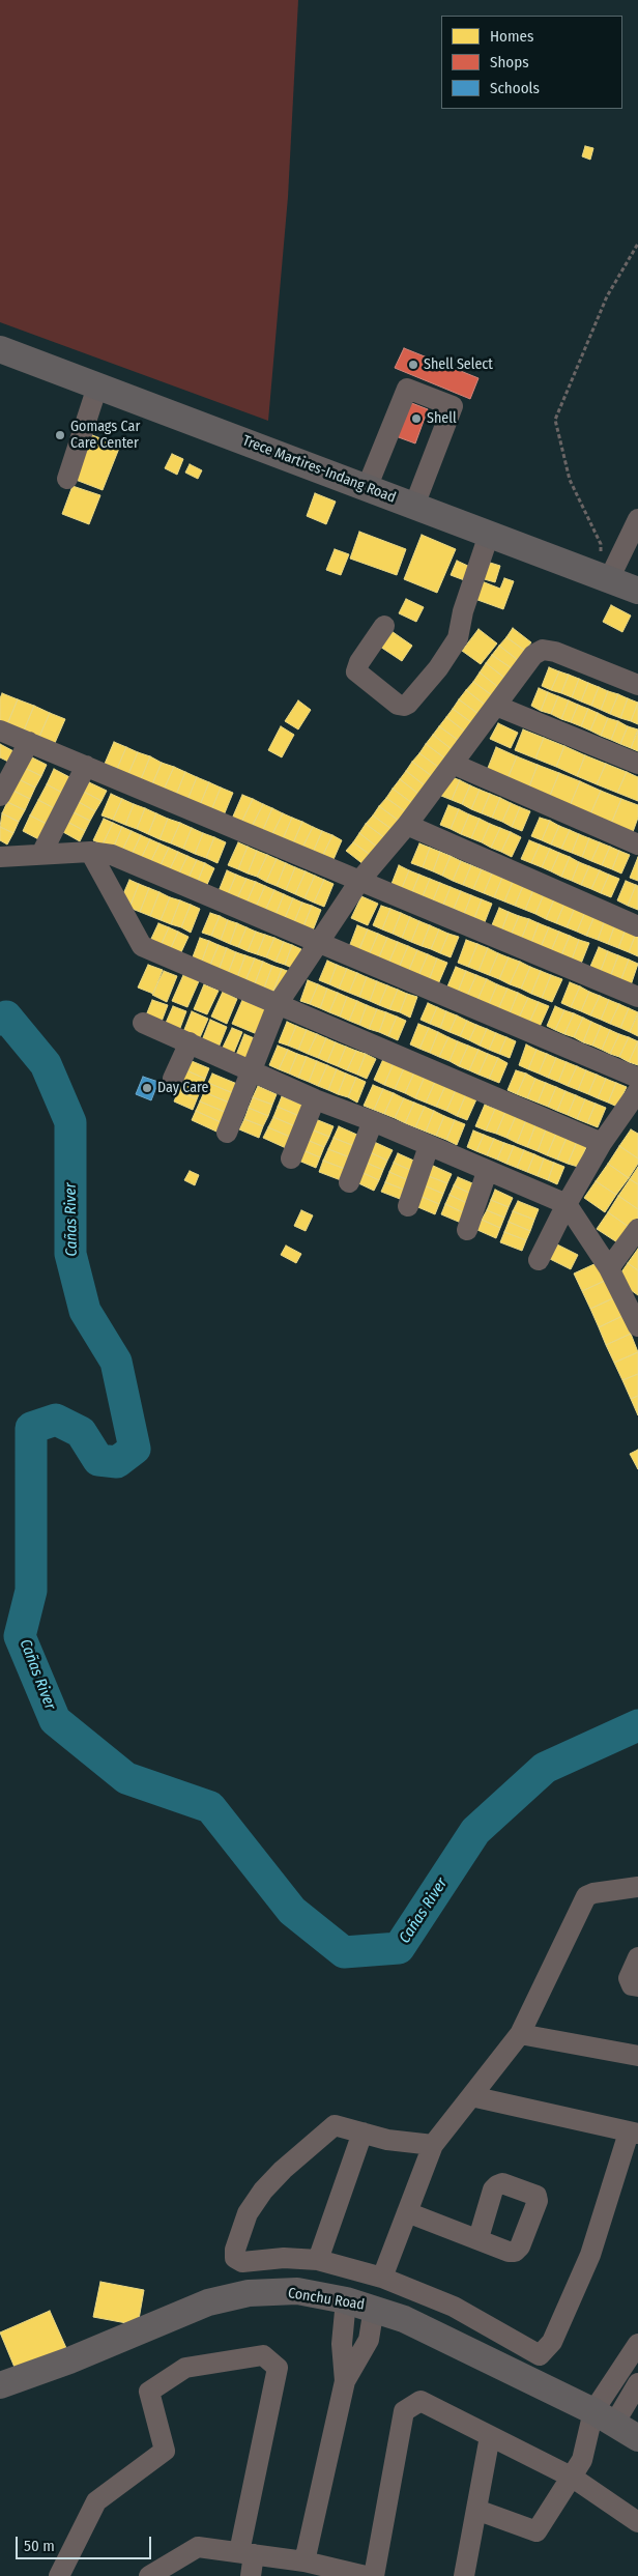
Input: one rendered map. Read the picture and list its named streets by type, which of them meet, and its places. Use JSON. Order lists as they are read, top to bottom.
{
  "streets": {
    "main road": ["Trece Martires-Indang Road", "Conchu Road"]
  },
  "water": ["Cañas River"],
  "places": [
    "Shell Select",
    "Shell",
    "Gomags Car Care Center",
    "Day Care"
  ],
  "legend": ["Homes", "Shops", "Schools"],
  "scale_bar": "50 m"
}
